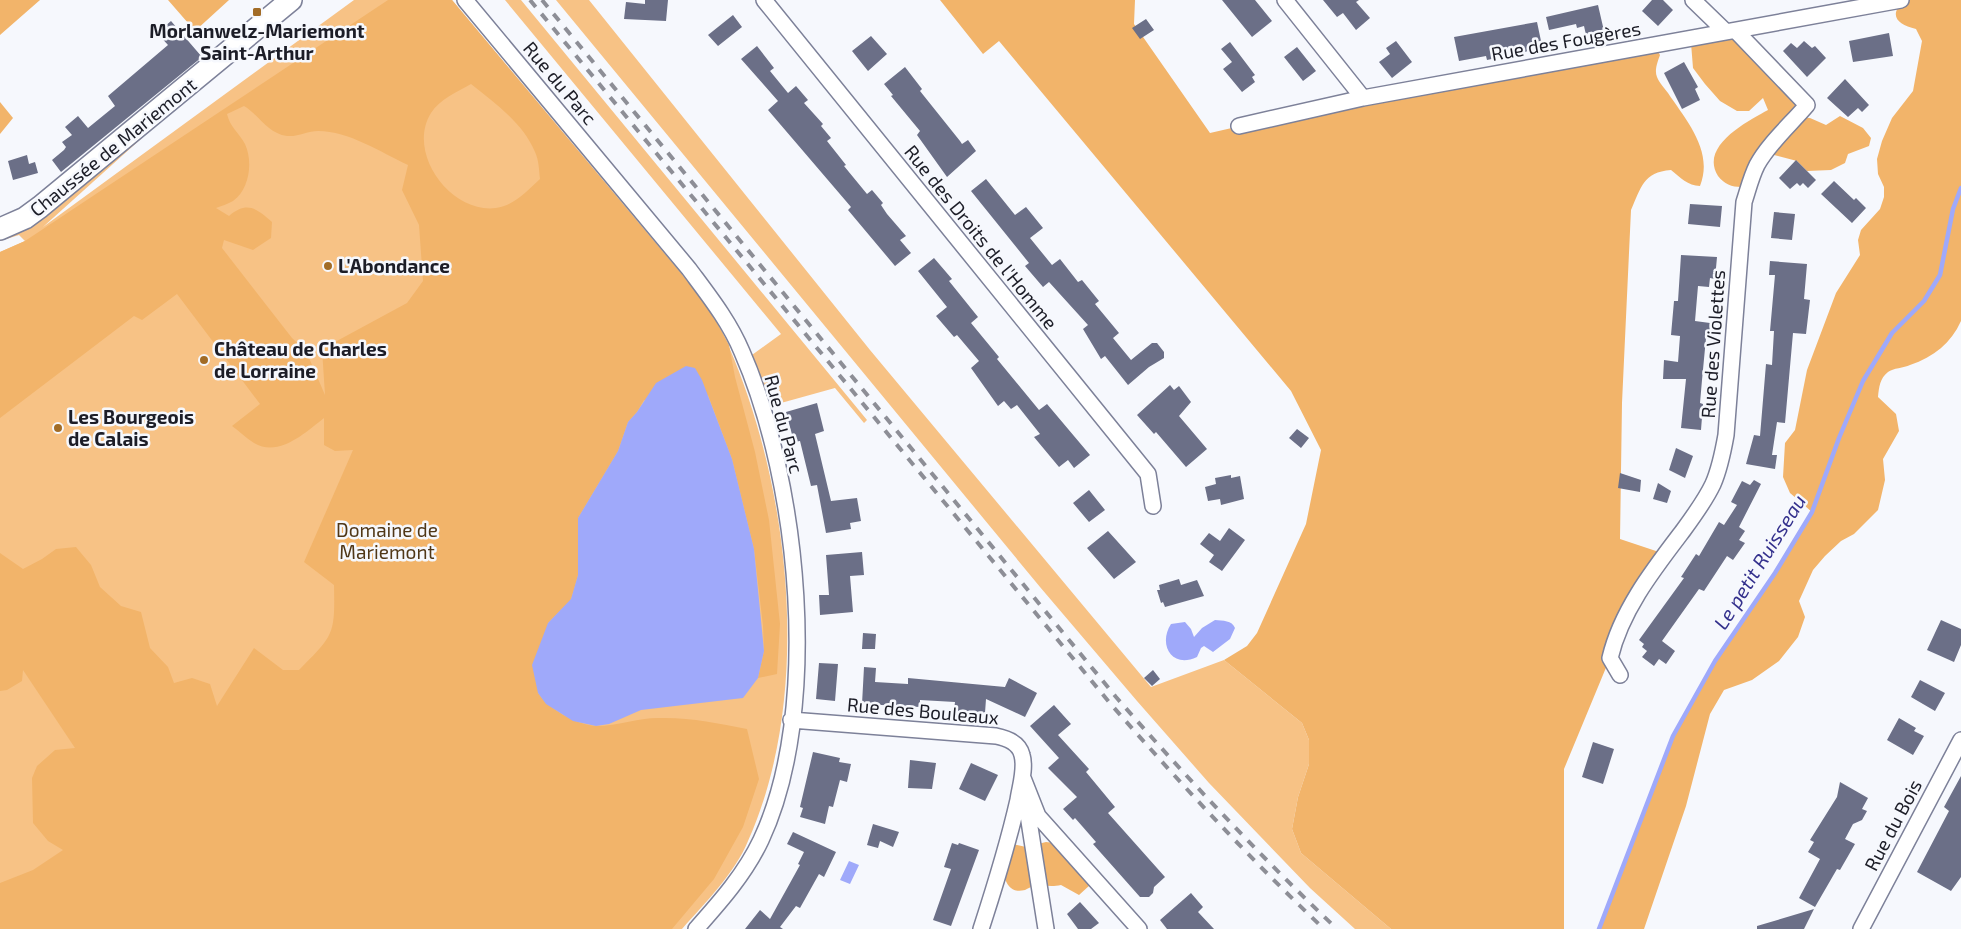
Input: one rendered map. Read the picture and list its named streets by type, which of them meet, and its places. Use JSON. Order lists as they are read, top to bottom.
{
  "streets": {
    "street": [
      "Rue des Fougères",
      "Rue du Parc",
      "Chaussée de Mariemont",
      "Rue des Droits de l'Homme",
      "Rue des Violettes",
      "Rue des Bouleaux",
      "Rue du Bois"
    ]
  },
  "crossings": [
    ["Rue des Fougères", "Rue des Violettes"],
    ["Rue du Parc", "Rue des Bouleaux"]
  ],
  "water": ["Le petit Ruisseau"],
  "parks": ["Domaine de Mariemont"],
  "places": {
    "transit": ["Morlanwelz-Mariemont Saint-Arthur"],
    "other": ["L'Abondance", "Château de Charles de Lorraine", "Les Bourgeois de Calais"]
  }
}
